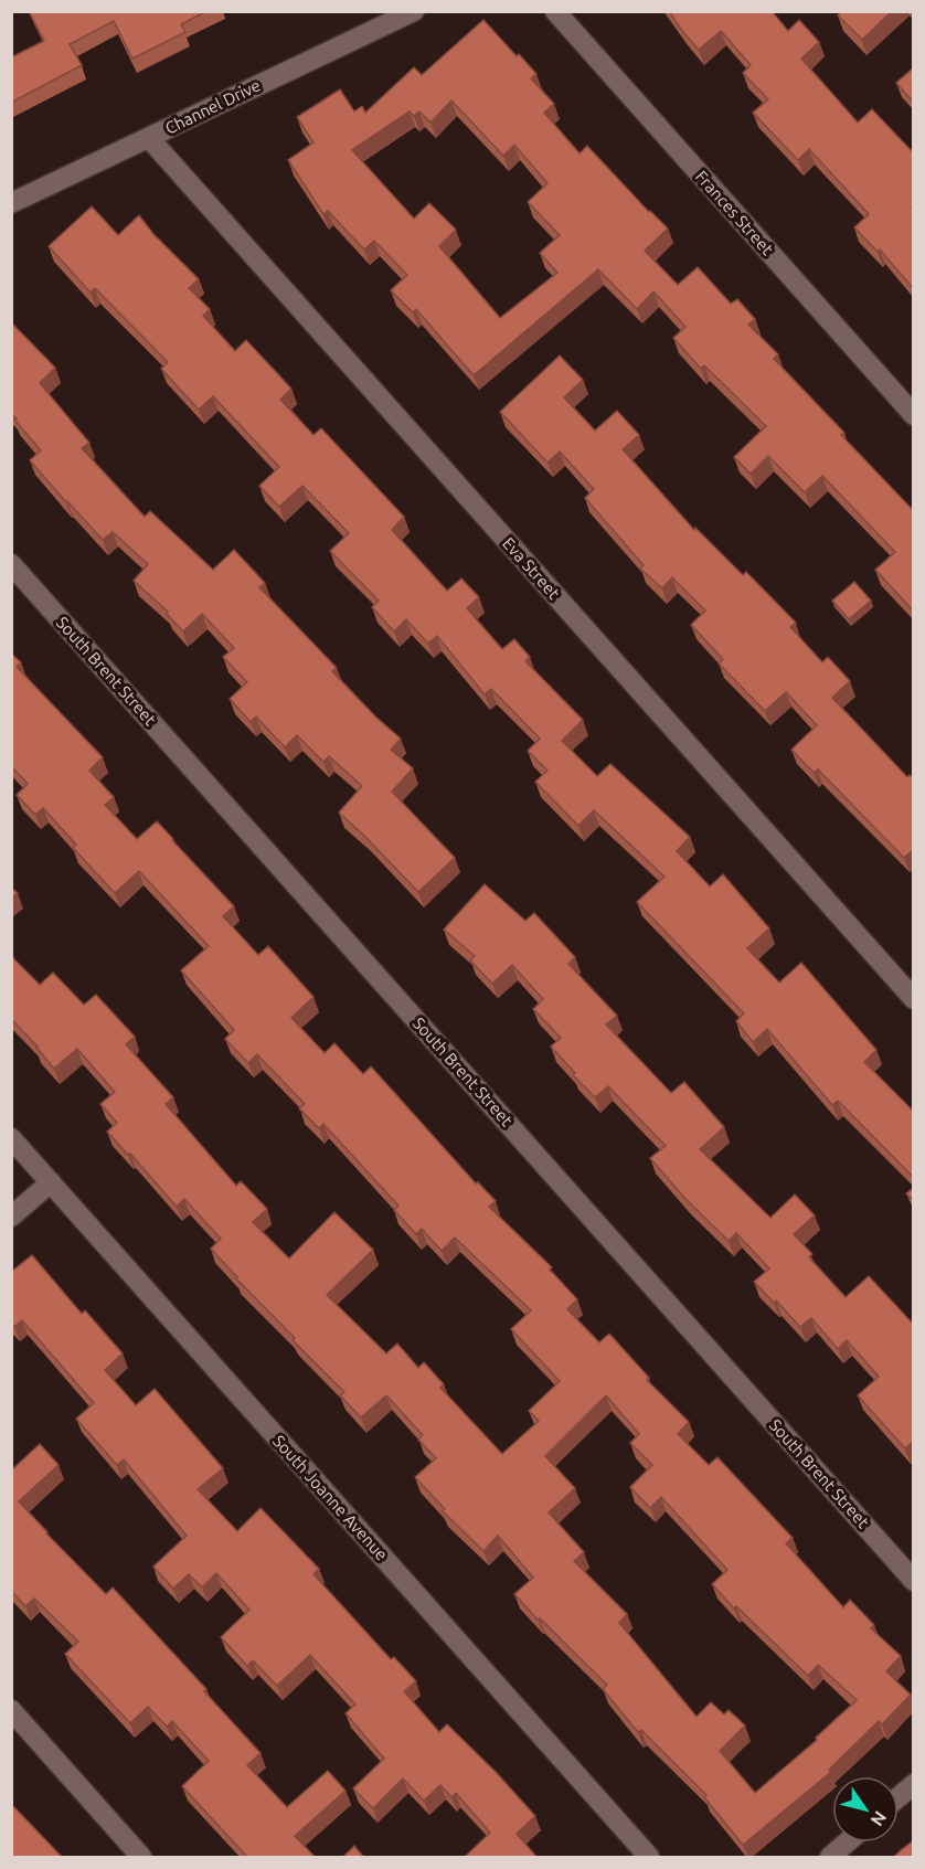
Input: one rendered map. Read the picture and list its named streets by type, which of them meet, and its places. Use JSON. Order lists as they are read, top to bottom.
{
  "streets": {
    "street": [
      "Channel Drive",
      "Frances Street",
      "Eva Street",
      "South Brent Street",
      "South Joanne Avenue"
    ]
  },
  "crossings": [
    ["Channel Drive", "Eva Street"]
  ],
  "north": "bottom right"
}
